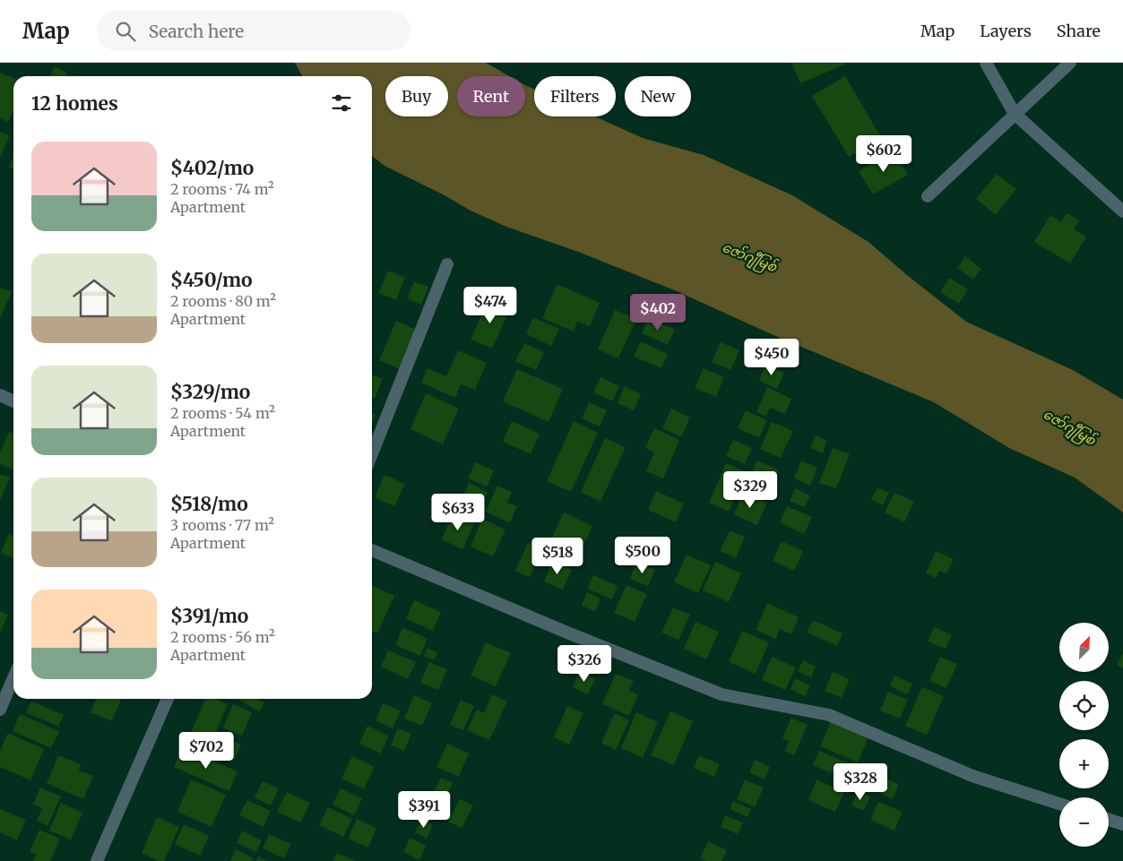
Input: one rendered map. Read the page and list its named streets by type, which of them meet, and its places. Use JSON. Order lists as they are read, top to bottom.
{
  "water": ["ဇော်ဂျီမြစ်"],
  "north": "top right",
  "page": {
    "header": "Map",
    "search": "Search here",
    "nav": ["Map", "Layers", "Share"],
    "chip": [
      "Buy",
      "Rent",
      "Filters",
      "New"
    ],
    "heading": "12 homes",
    "list": [
      {
        "name": "$402/mo",
        "note": "2 rooms · 74 m² · Apartment"
      },
      {
        "name": "$450/mo",
        "note": "2 rooms · 80 m² · Apartment"
      },
      {
        "name": "$329/mo",
        "note": "2 rooms · 54 m² · Apartment"
      },
      {
        "name": "$518/mo",
        "note": "3 rooms · 77 m² · Apartment"
      },
      {
        "name": "$391/mo",
        "note": "2 rooms · 56 m² · Apartment"
      }
    ],
    "price": [
      "$602",
      "$474",
      "$402",
      "$450",
      "$329",
      "$633",
      "$500",
      "$518",
      "$326",
      "$702",
      "$328",
      "$391"
    ],
    "map_buttons": ["+", "−"]
  }
}
